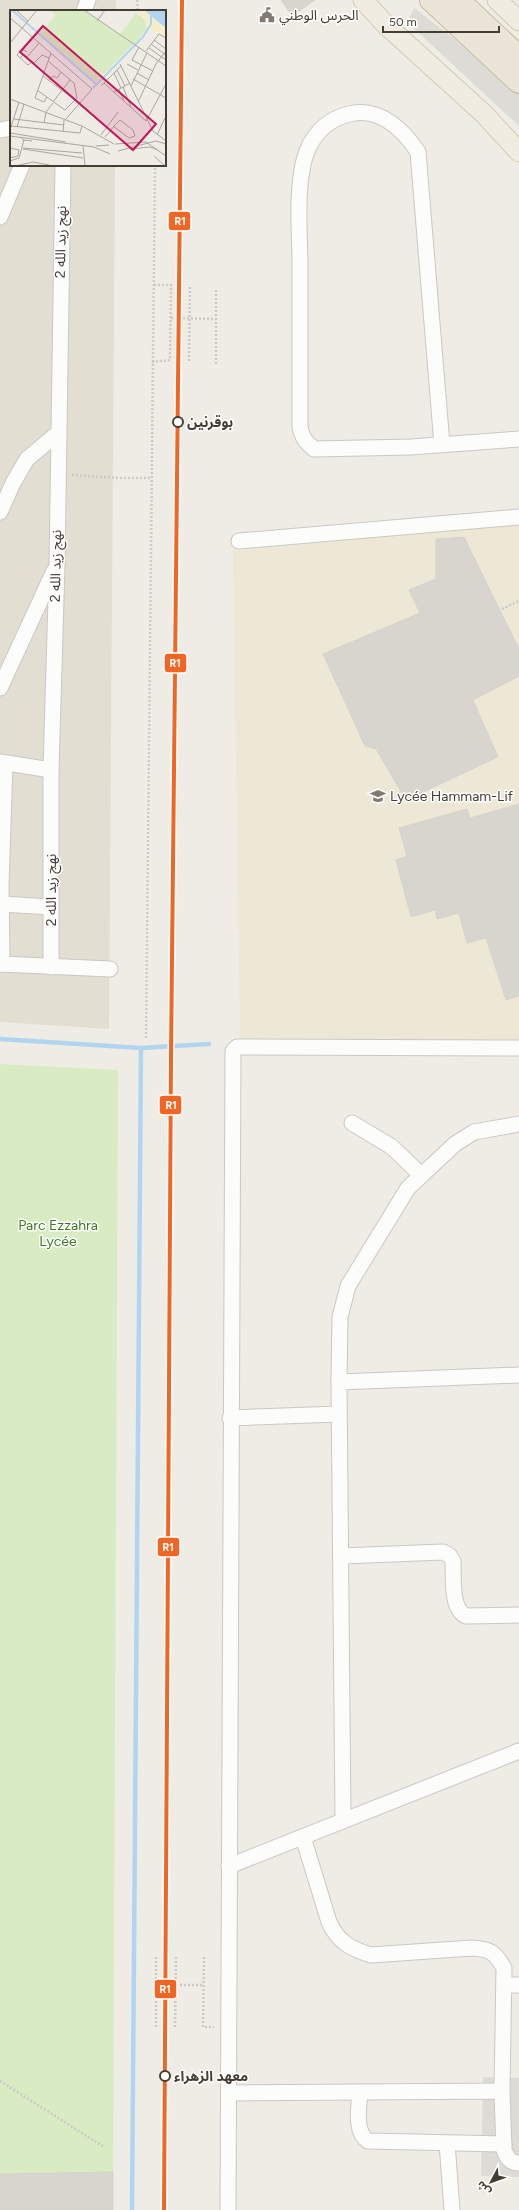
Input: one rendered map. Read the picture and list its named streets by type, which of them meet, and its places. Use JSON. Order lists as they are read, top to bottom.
{
  "streets": {
    "street": ["نهج زيد الله 2"]
  },
  "parks": ["Parc Ezzahra Lycée"],
  "places": {
    "public building": ["الحرس الوطني"],
    "other": ["بوقرنين", "معهد الزهراء"],
    "school or university": ["Lycée Hammam-Lif"]
  },
  "lines": ["transit line R1"],
  "scale_bar": "50 m",
  "north": "bottom left"
}
